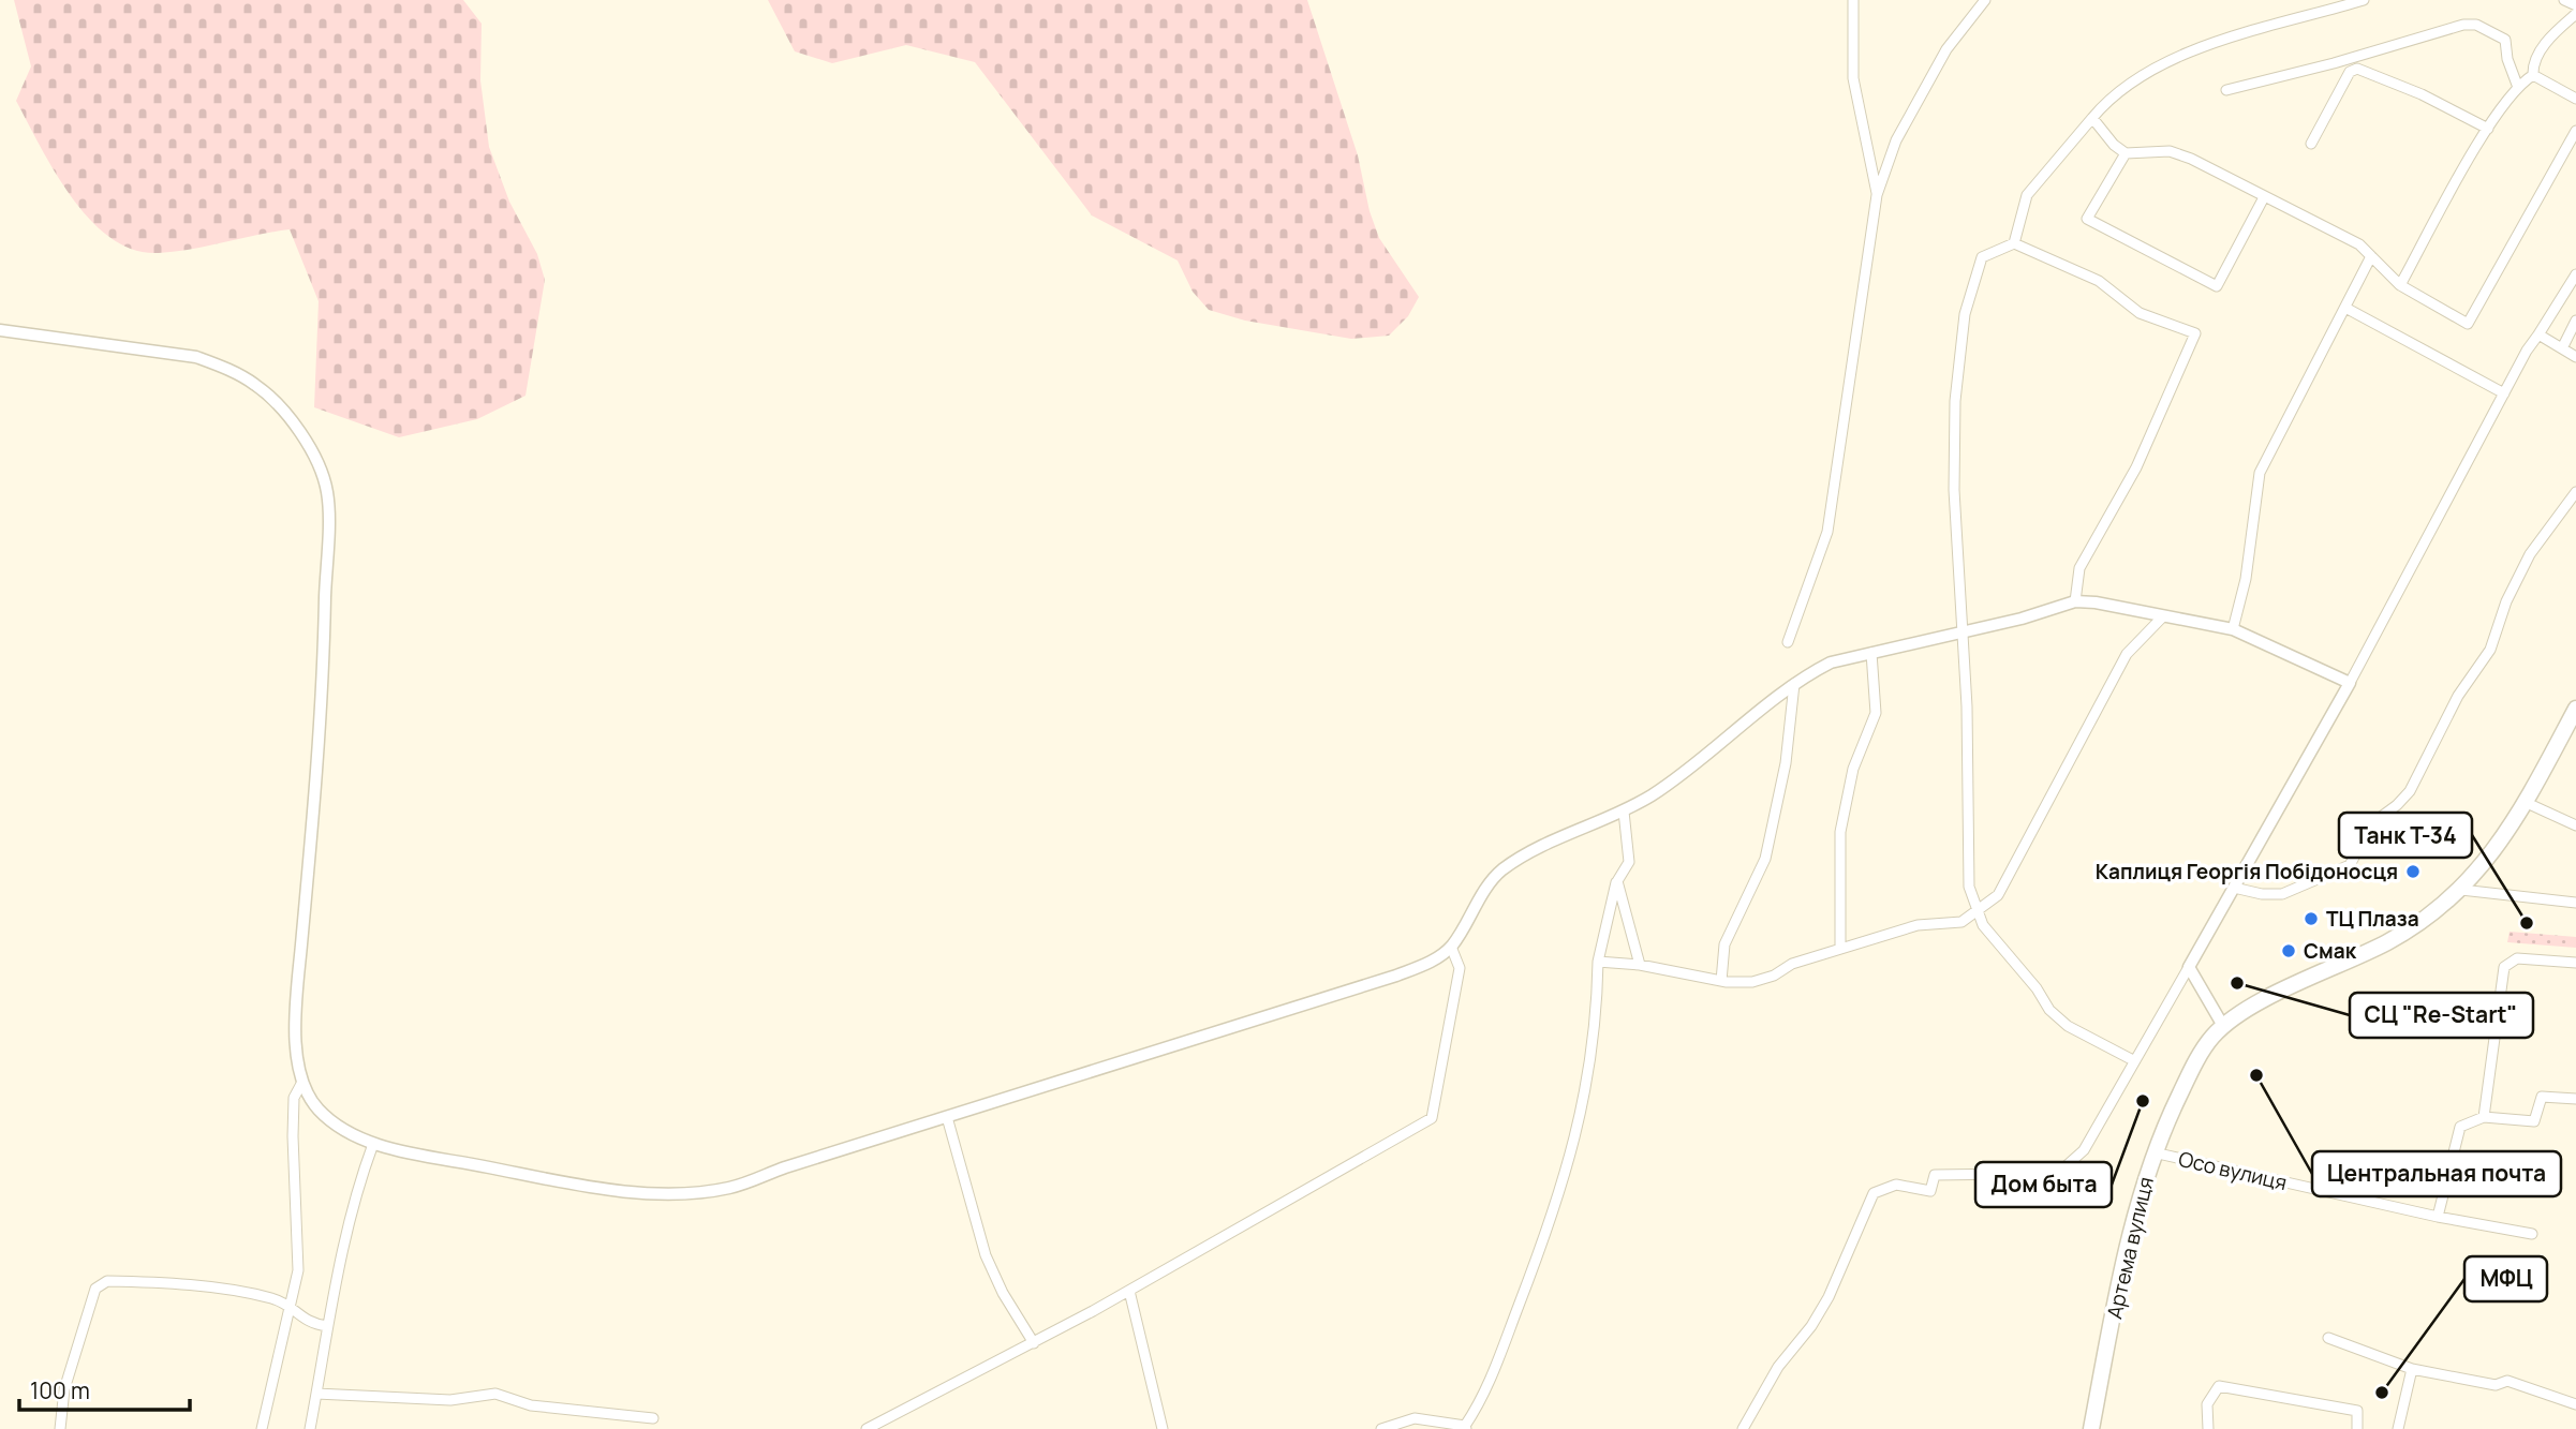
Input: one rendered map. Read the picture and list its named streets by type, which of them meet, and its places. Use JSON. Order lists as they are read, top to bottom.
{
  "streets": {
    "highway": ["Артема вулиця"],
    "street": ["Осо вулиця"]
  },
  "crossings": [
    ["Осо вулиця", "Артема вулиця"]
  ],
  "places": [
    "Каплиця Георгія Побідоносця",
    "ТЦ Плаза",
    "Танк Т-34",
    "Смак",
    "СЦ \"Re-Start\"",
    "Центральная почта",
    "Дом быта",
    "МФЦ"
  ],
  "scale_bar": "100 m"
}
